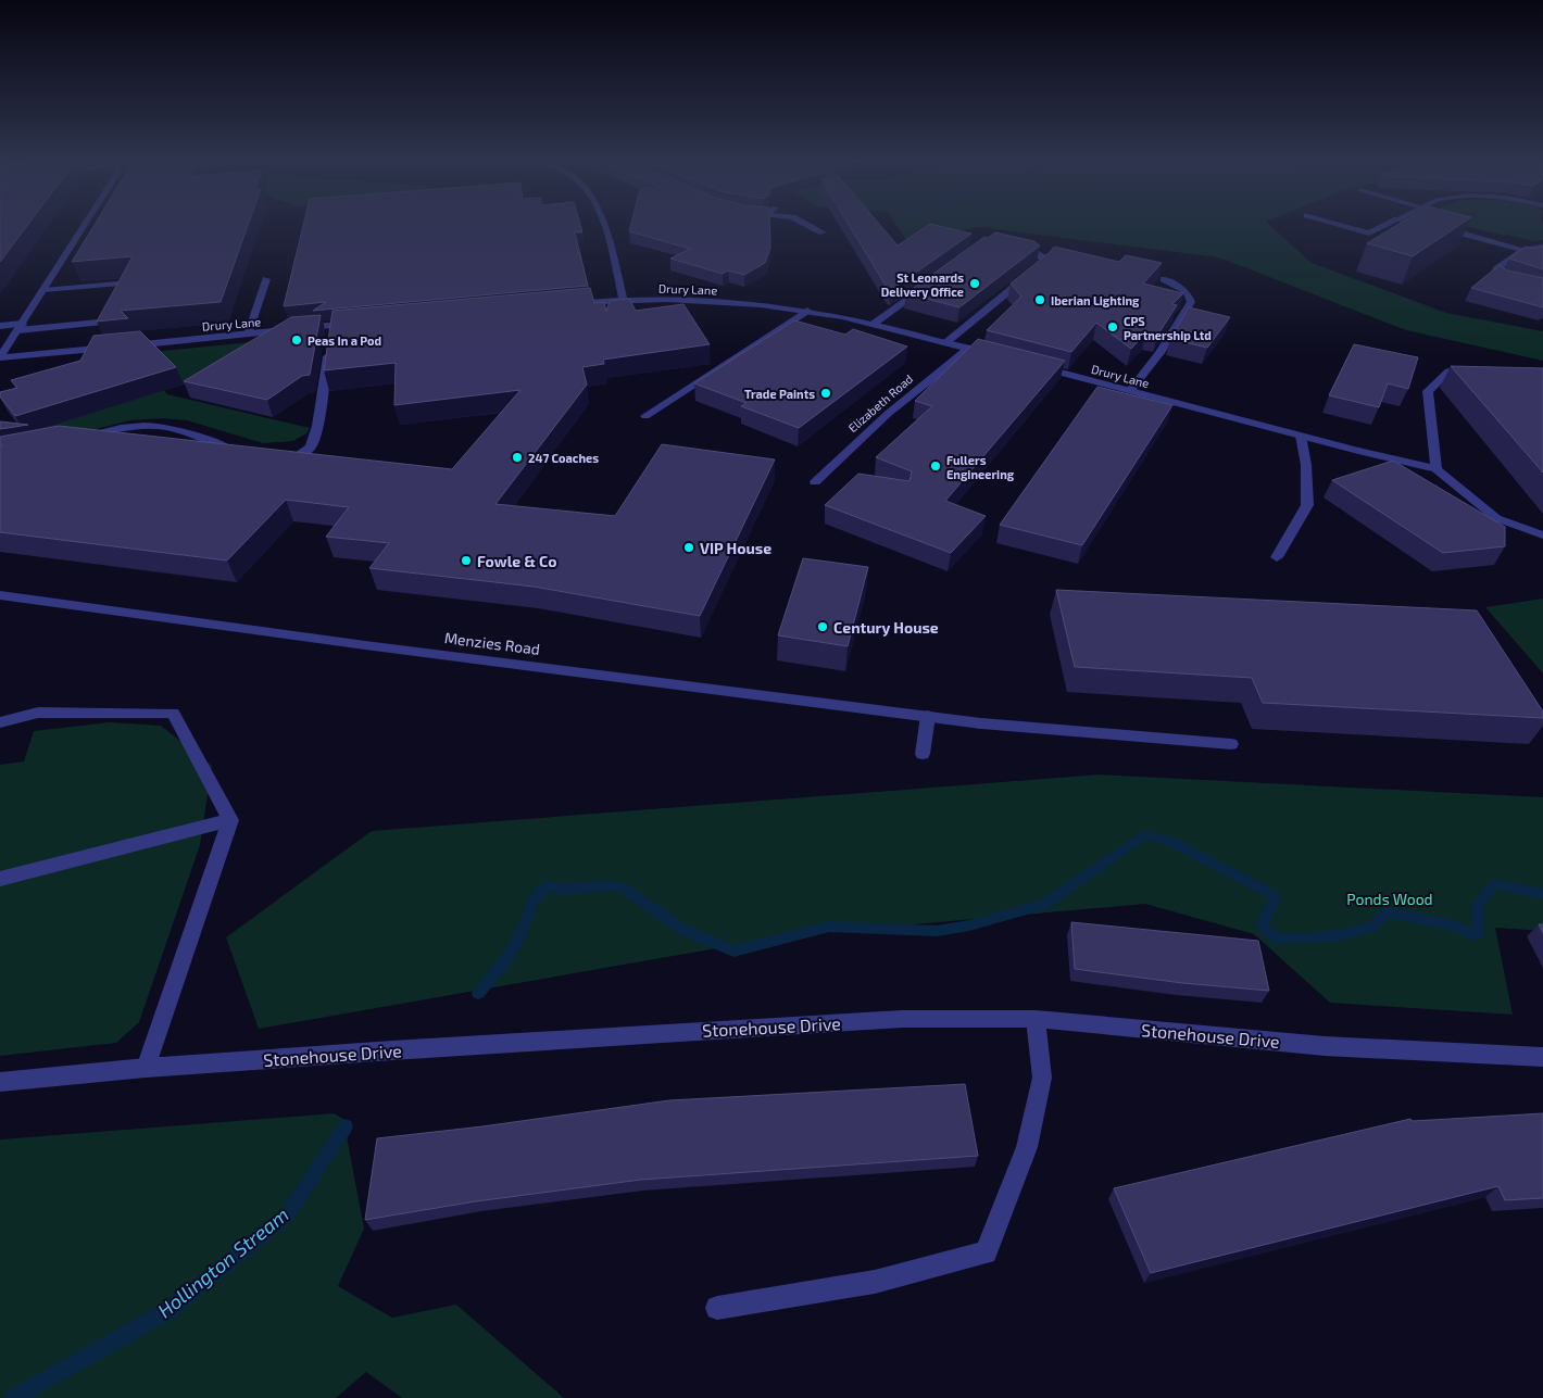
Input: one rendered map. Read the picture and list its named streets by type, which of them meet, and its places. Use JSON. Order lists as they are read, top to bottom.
{
  "streets": {
    "street": [
      "Drury Lane",
      "Elizabeth Road",
      "Menzies Road",
      "Stonehouse Drive"
    ]
  },
  "crossings": [
    ["Drury Lane", "Elizabeth Road"]
  ],
  "water": ["Hollington Stream"],
  "parks": ["Ponds Wood"],
  "places": [
    "St Leonards Delivery Office",
    "Iberian Lighting",
    "CPS Partnership Ltd",
    "Peas In a Pod",
    "Trade Paints",
    "247 Coaches",
    "Fullers Engineering",
    "VIP House",
    "Fowle & Co",
    "Century House"
  ]
}
